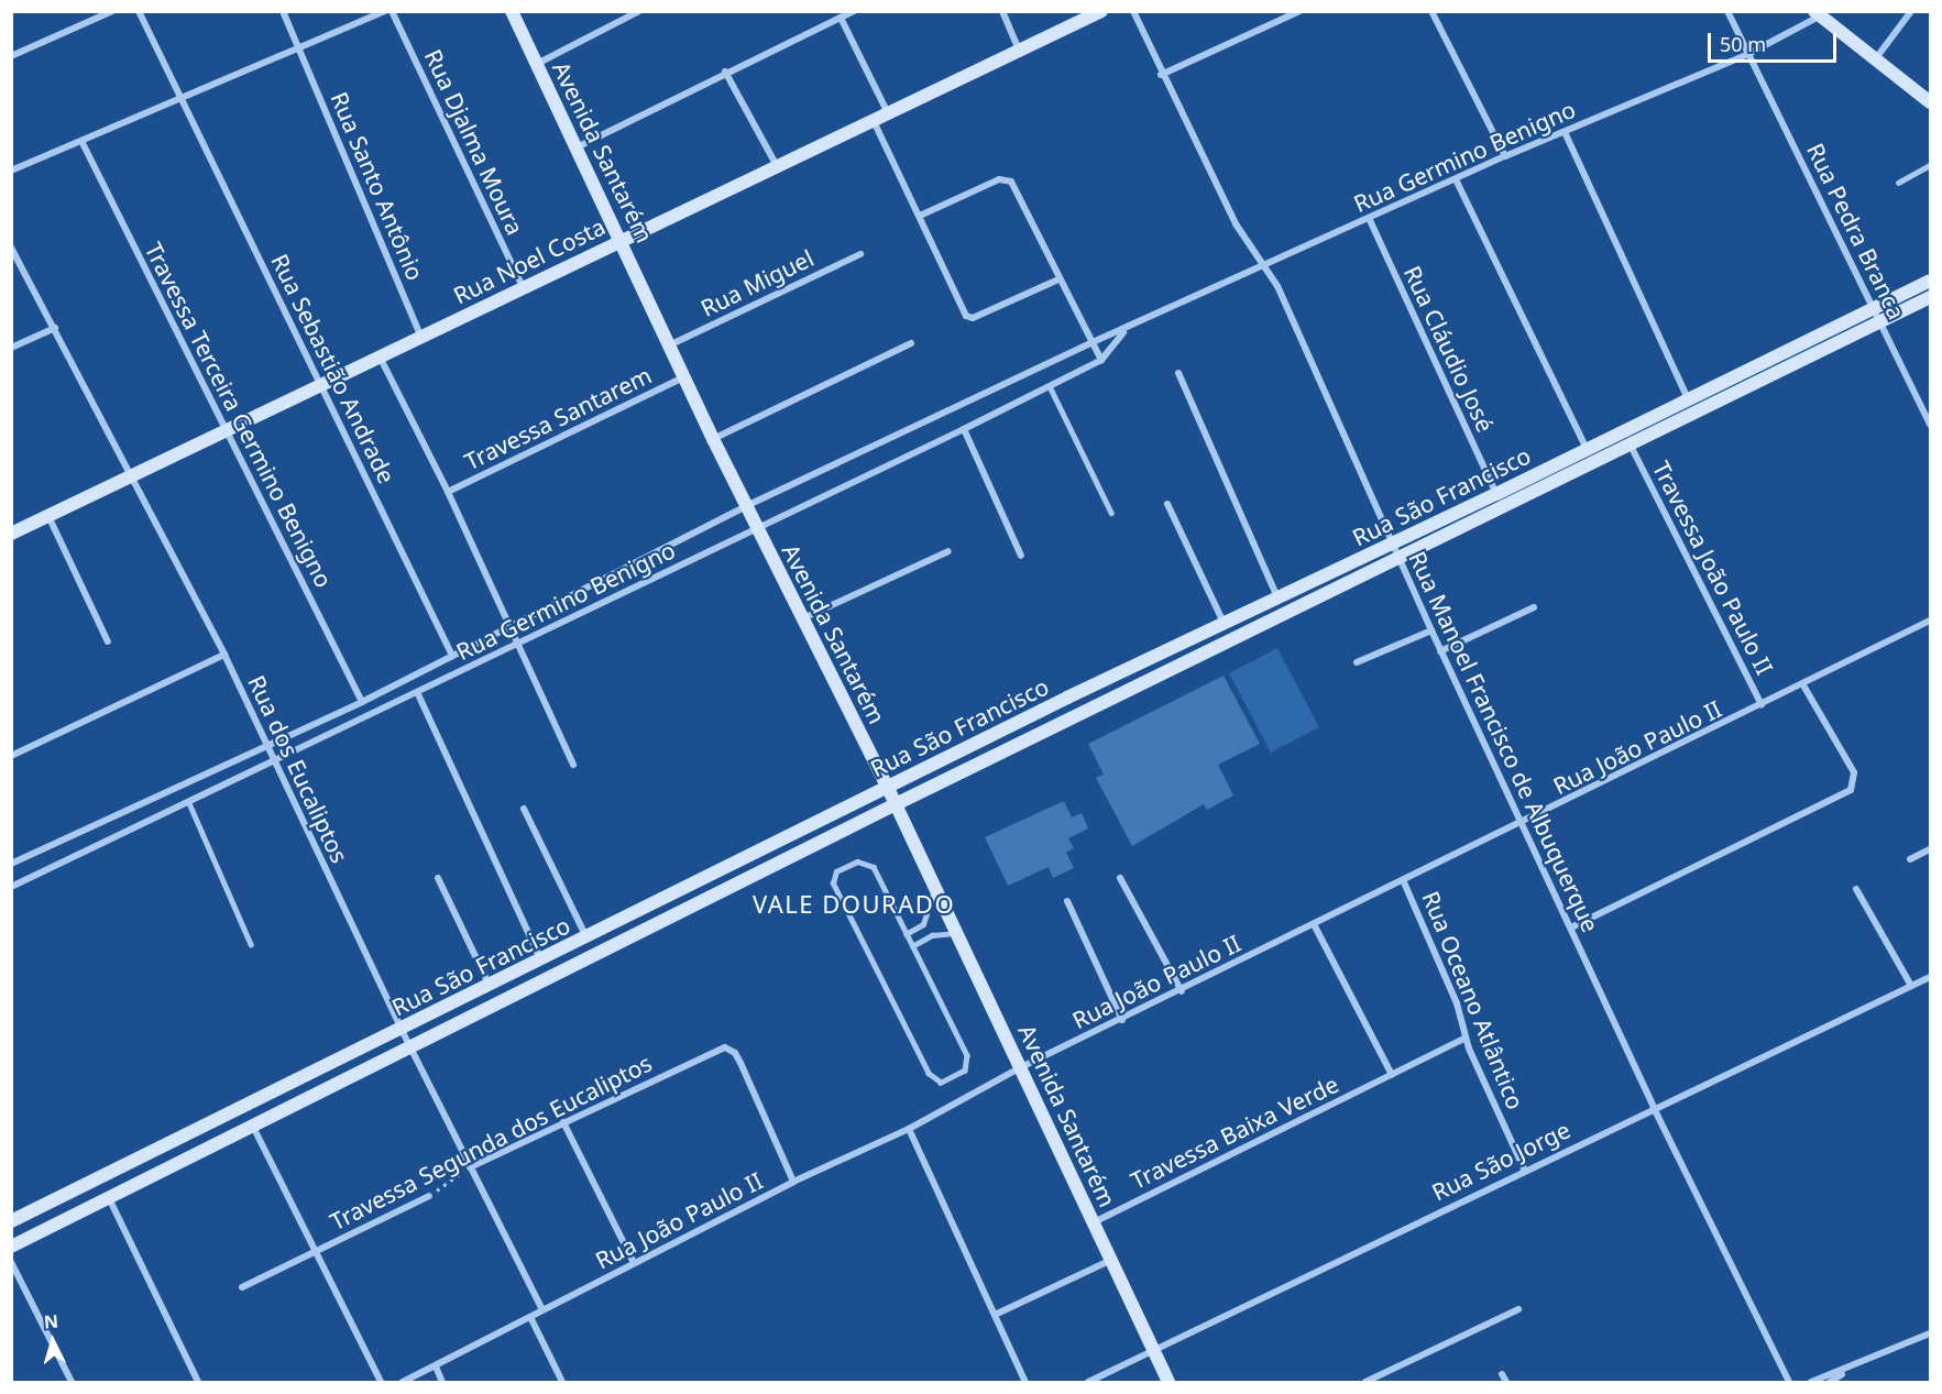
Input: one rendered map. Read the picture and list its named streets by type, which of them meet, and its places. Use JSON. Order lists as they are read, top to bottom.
{
  "streets": {
    "street": [
      "Rua Djalma Moura",
      "Avenida Santarém",
      "Rua Germino Benigno",
      "Rua Santo Antônio",
      "Rua Pedra Branca",
      "Rua Noel Costa",
      "Rua Miguel",
      "Rua Cláudio José",
      "Rua Sebastião Andrade",
      "Travessa Terceira Germino Benigno",
      "Travessa Santarem",
      "Rua São Francisco",
      "Travessa João Paulo II",
      "Rua Manoel Francisco de Albuquerque",
      "Rua João Paulo II",
      "Rua dos Eucaliptos",
      "Rua Oceano Atlântico",
      "Travessa Baixa Verde",
      "Travessa Segunda dos Eucaliptos",
      "Rua São Jorge"
    ]
  },
  "crossings": [
    ["Rua Djalma Moura", "Rua Noel Costa"],
    ["Avenida Santarém", "Rua Germino Benigno"],
    ["Avenida Santarém", "Rua Noel Costa"],
    ["Avenida Santarém", "Rua Miguel"],
    ["Avenida Santarém", "Travessa Santarem"],
    ["Avenida Santarém", "Rua São Francisco"],
    ["Avenida Santarém", "Rua João Paulo II"],
    ["Avenida Santarém", "Travessa Baixa Verde"],
    ["Avenida Santarém", "Rua São Jorge"],
    ["Rua Germino Benigno", "Rua Pedra Branca"],
    ["Rua Germino Benigno", "Rua Cláudio José"],
    ["Rua Germino Benigno", "Rua Sebastião Andrade"],
    ["Rua Germino Benigno", "Travessa Terceira Germino Benigno"],
    ["Rua Germino Benigno", "Rua Manoel Francisco de Albuquerque"],
    ["Rua Germino Benigno", "Rua dos Eucaliptos"],
    ["Rua Santo Antônio", "Rua Noel Costa"],
    ["Rua Pedra Branca", "Rua São Francisco"],
    ["Rua Noel Costa", "Rua Sebastião Andrade"],
    ["Rua Noel Costa", "Travessa Terceira Germino Benigno"],
    ["Rua Noel Costa", "Rua dos Eucaliptos"],
    ["Rua Cláudio José", "Rua São Francisco"],
    ["Rua São Francisco", "Travessa João Paulo II"],
    ["Rua São Francisco", "Rua Manoel Francisco de Albuquerque"],
    ["Rua São Francisco", "Rua dos Eucaliptos"],
    ["Travessa João Paulo II", "Rua João Paulo II"],
    ["Rua Manoel Francisco de Albuquerque", "Rua João Paulo II"],
    ["Rua Manoel Francisco de Albuquerque", "Rua São Jorge"],
    ["Rua João Paulo II", "Rua dos Eucaliptos"],
    ["Rua João Paulo II", "Rua Oceano Atlântico"],
    ["Rua João Paulo II", "Travessa Segunda dos Eucaliptos"],
    ["Rua dos Eucaliptos", "Travessa Segunda dos Eucaliptos"],
    ["Rua Oceano Atlântico", "Travessa Baixa Verde"],
    ["Rua Oceano Atlântico", "Rua São Jorge"]
  ],
  "districts": ["VALE DOURADO"],
  "scale_bar": "50 m",
  "north": "top"
}
